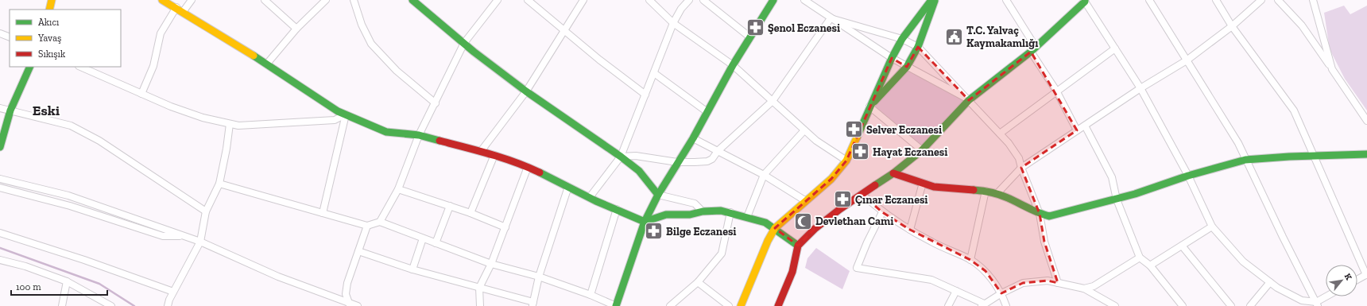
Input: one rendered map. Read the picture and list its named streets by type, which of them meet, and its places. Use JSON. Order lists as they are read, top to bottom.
{
  "districts": ["Eski"],
  "places": {
    "pharmacy": [
      "Şenol Eczanesi",
      "Selver Eczanesi",
      "Hayat Eczanesi",
      "Çınar Eczanesi",
      "Bilge Eczanesi"
    ],
    "public building": ["T.C. Yalvaç Kaymakamlığı"],
    "mosque": ["Devlethan Cami"]
  },
  "legend": ["Akıcı", "Yavaş", "Sıkışık"],
  "scale_bar": "100 m",
  "north": "top right"
}
